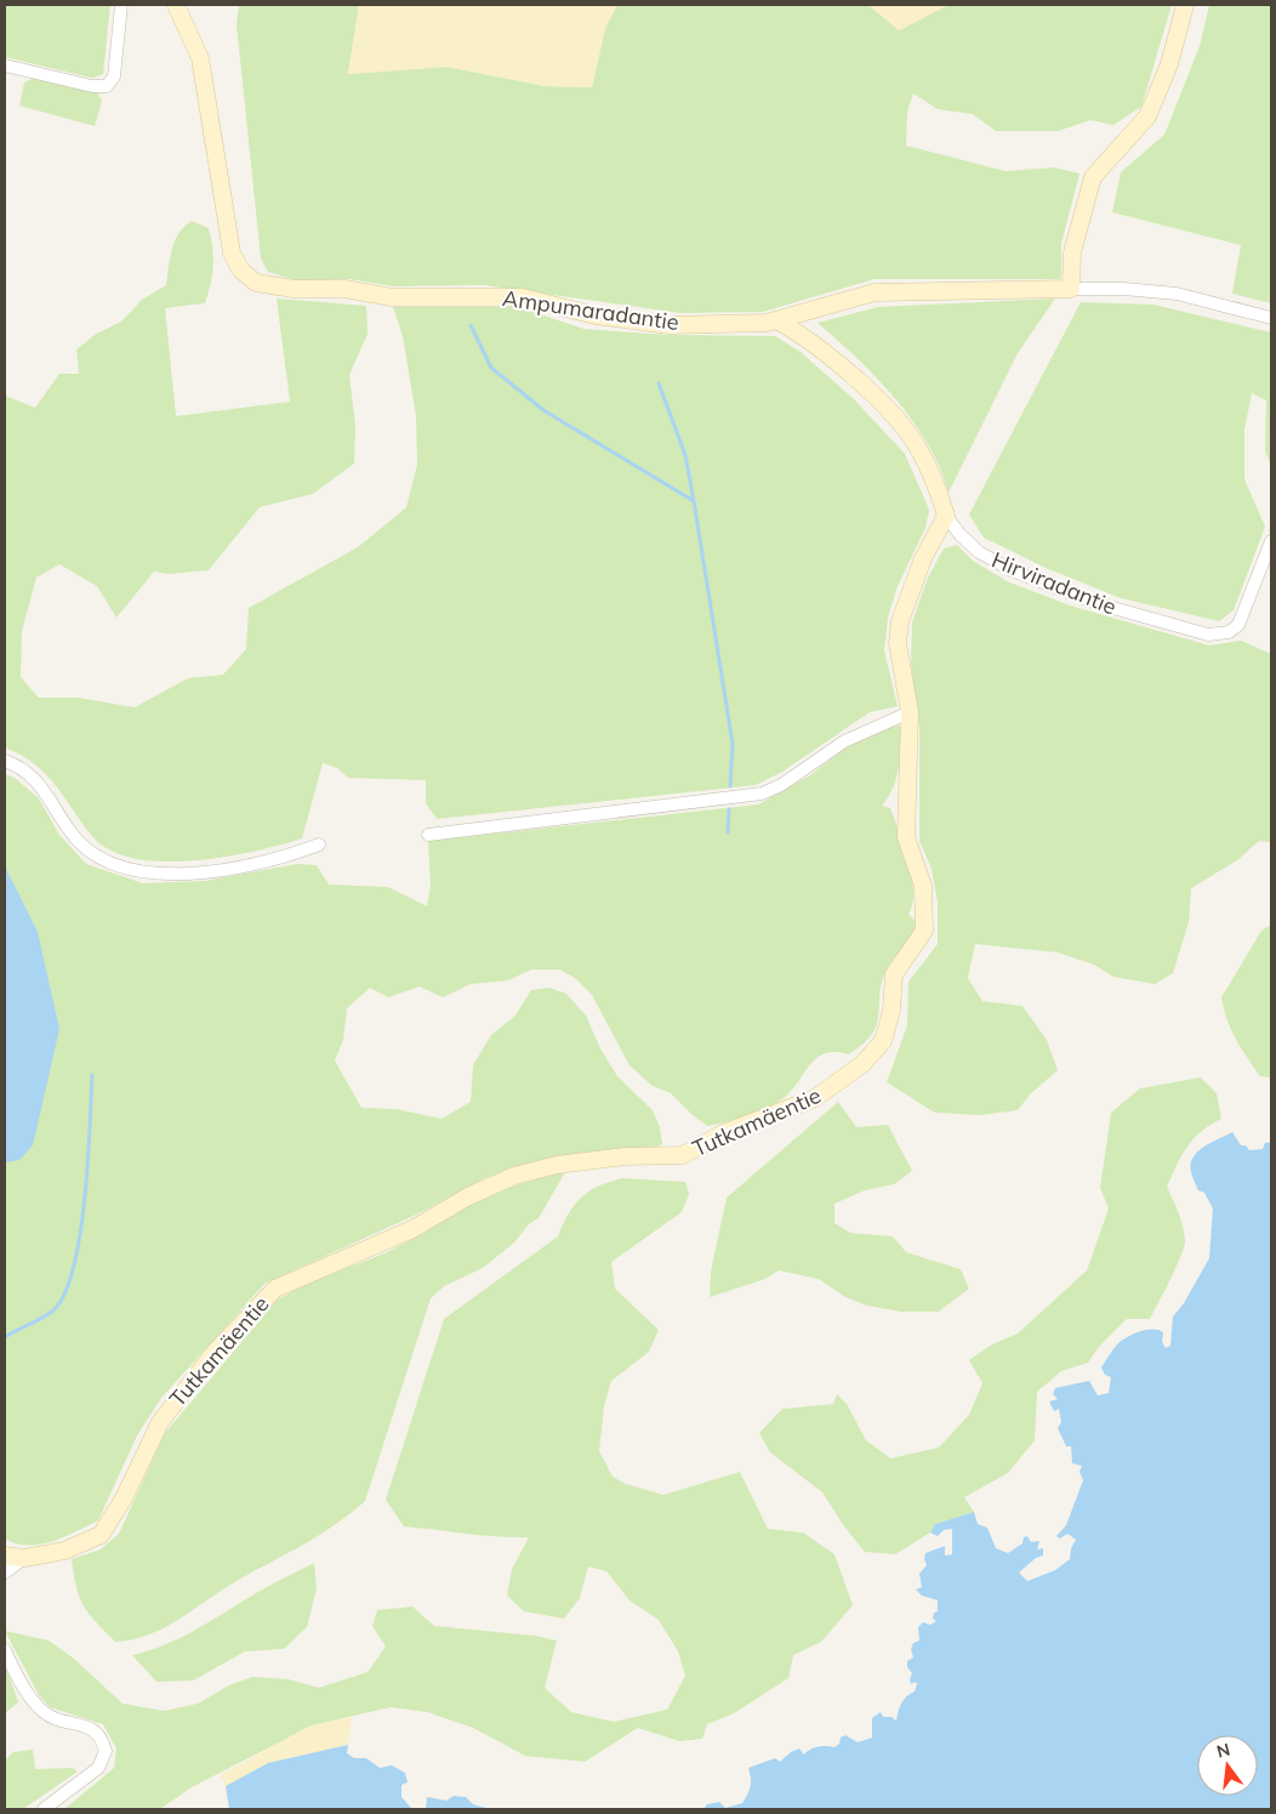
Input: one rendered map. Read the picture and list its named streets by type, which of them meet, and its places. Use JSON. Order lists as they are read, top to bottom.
{
  "streets": {
    "street": ["Ampumaradantie", "Hirviradantie", "Tutkamäentie"]
  },
  "crossings": [
    ["Ampumaradantie", "Hirviradantie"],
    ["Hirviradantie", "Tutkamäentie"]
  ],
  "north": "top"
}
